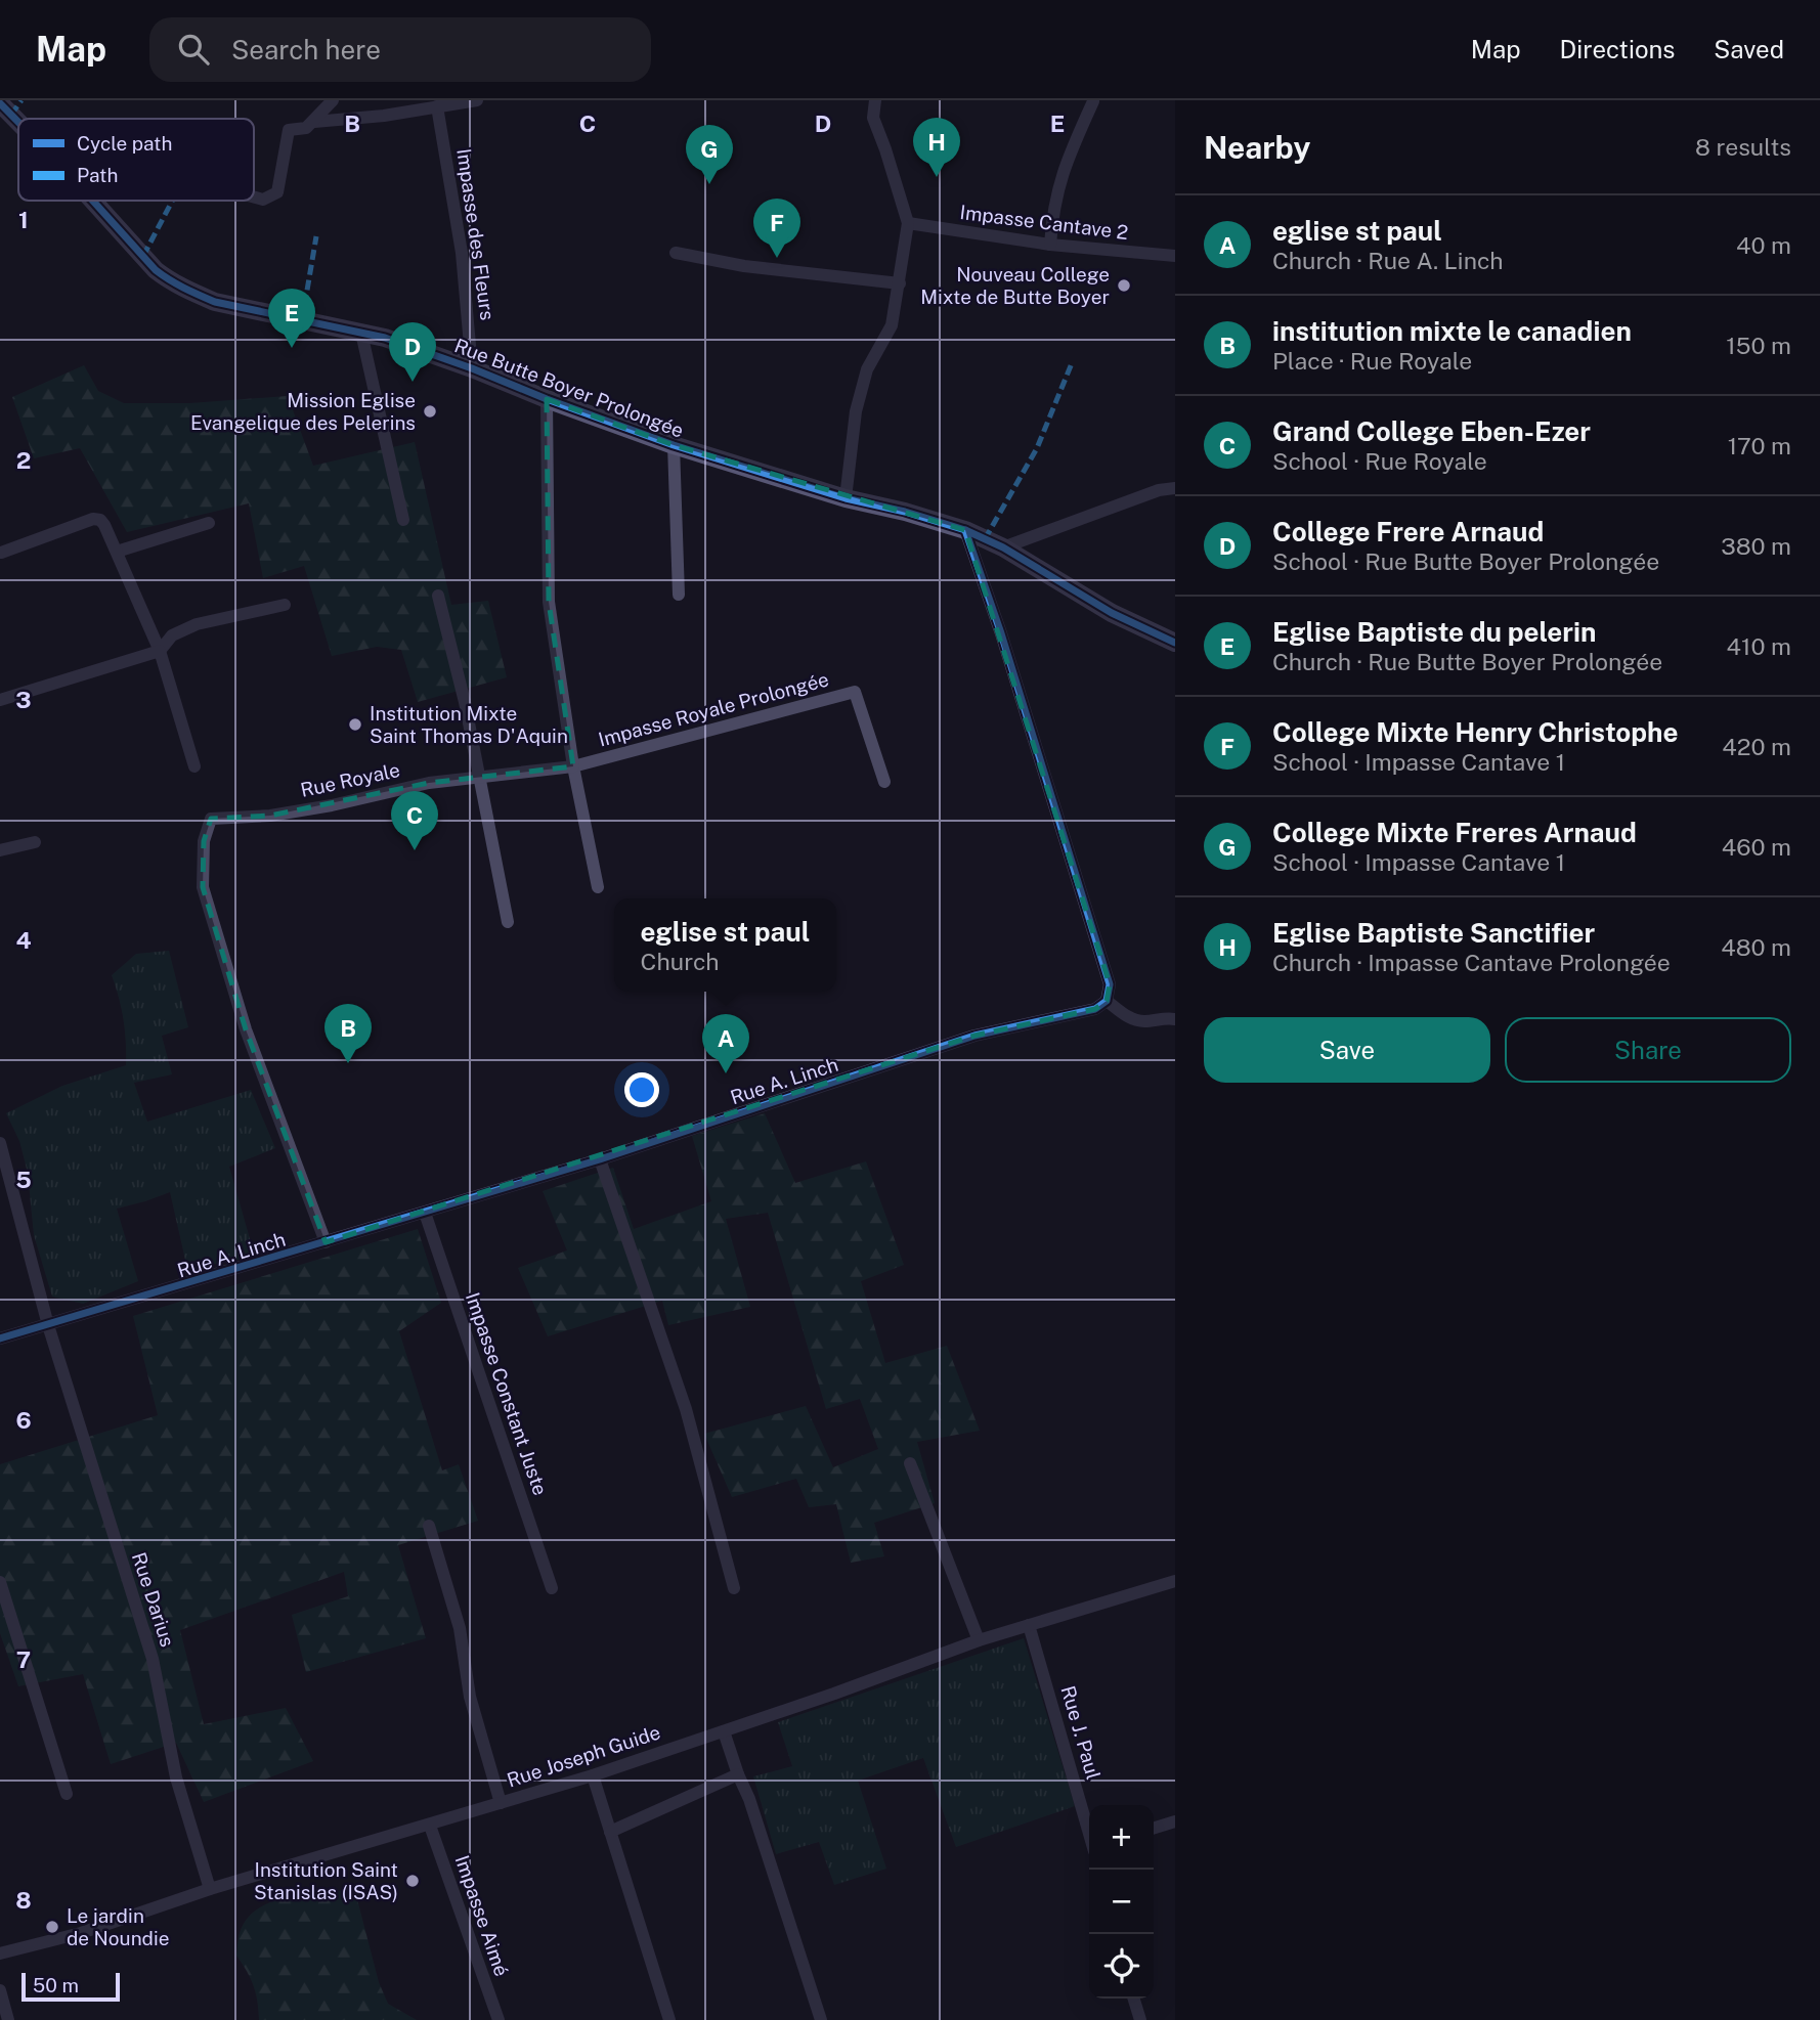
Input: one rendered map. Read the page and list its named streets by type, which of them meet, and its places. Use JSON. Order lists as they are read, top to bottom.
{
  "streets": {
    "street": [
      "Impasse Cantave 2",
      "Impasse des Fleurs",
      "Rue Butte Boyer Prolongée",
      "Impasse Royale Prolongée",
      "Rue Royale",
      "Rue A. Linch",
      "Impasse Constant Juste",
      "Rue Darius",
      "Rue J. Paul",
      "Rue Joseph Guide",
      "Impasse Aimé"
    ]
  },
  "crossings": [
    ["Impasse des Fleurs", "Rue Butte Boyer Prolongée"],
    ["Impasse Royale Prolongée", "Rue Royale"],
    ["Rue Royale", "Rue A. Linch"],
    ["Rue A. Linch", "Impasse Constant Juste"],
    ["Rue A. Linch", "Rue Darius"],
    ["Rue Darius", "Rue Joseph Guide"],
    ["Rue J. Paul", "Rue Joseph Guide"],
    ["Rue Joseph Guide", "Impasse Aimé"]
  ],
  "places": [
    "Nouveau College Mixte de Butte Boyer",
    "Mission Eglise Evangelique des Pelerins",
    "Institution Mixte Saint Thomas D'Aquin",
    "Institution Saint Stanislas (ISAS)",
    "Le jardin de Noundie"
  ],
  "legend": ["Cycle path", "Path"],
  "scale_bar": "50 m",
  "page": {
    "header": "Map",
    "search": "Search here",
    "nav": ["Map", "Directions", "Saved"],
    "heading": ["Nearby", "8 results"],
    "pins": [
      "H",
      "G",
      "F",
      "E",
      "D",
      "C",
      "B",
      "A"
    ],
    "list": [
      {
        "mark": "A",
        "name": "eglise st paul",
        "note": "Church · Rue A. Linch",
        "value": "40 m"
      },
      {
        "mark": "B",
        "name": "institution mixte le canadien",
        "note": "Place · Rue Royale",
        "value": "150 m"
      },
      {
        "mark": "C",
        "name": "Grand College Eben-Ezer",
        "note": "School · Rue Royale",
        "value": "170 m"
      },
      {
        "mark": "D",
        "name": "College Frere Arnaud",
        "note": "School · Rue Butte Boyer Prolongée",
        "value": "380 m"
      },
      {
        "mark": "E",
        "name": "Eglise Baptiste du pelerin",
        "note": "Church · Rue Butte Boyer Prolongée",
        "value": "410 m"
      },
      {
        "mark": "F",
        "name": "College Mixte Henry Christophe",
        "note": "School · Impasse Cantave 1",
        "value": "420 m"
      },
      {
        "mark": "G",
        "name": "College Mixte Freres Arnaud",
        "note": "School · Impasse Cantave 1",
        "value": "460 m"
      },
      {
        "mark": "H",
        "name": "Eglise Baptiste Sanctifier",
        "note": "Church · Impasse Cantave Prolongée",
        "value": "480 m"
      }
    ],
    "popup": ["eglise st paul", "Church"],
    "buttons": ["Save", "Share"],
    "map_buttons": ["+", "−"],
    "scale": "50 m"
  },
  "grid": {
    "columns": [
      "B",
      "C",
      "D",
      "E"
    ],
    "rows": [
      "1",
      "2",
      "3",
      "4",
      "5",
      "6",
      "7",
      "8"
    ]
  }
}
